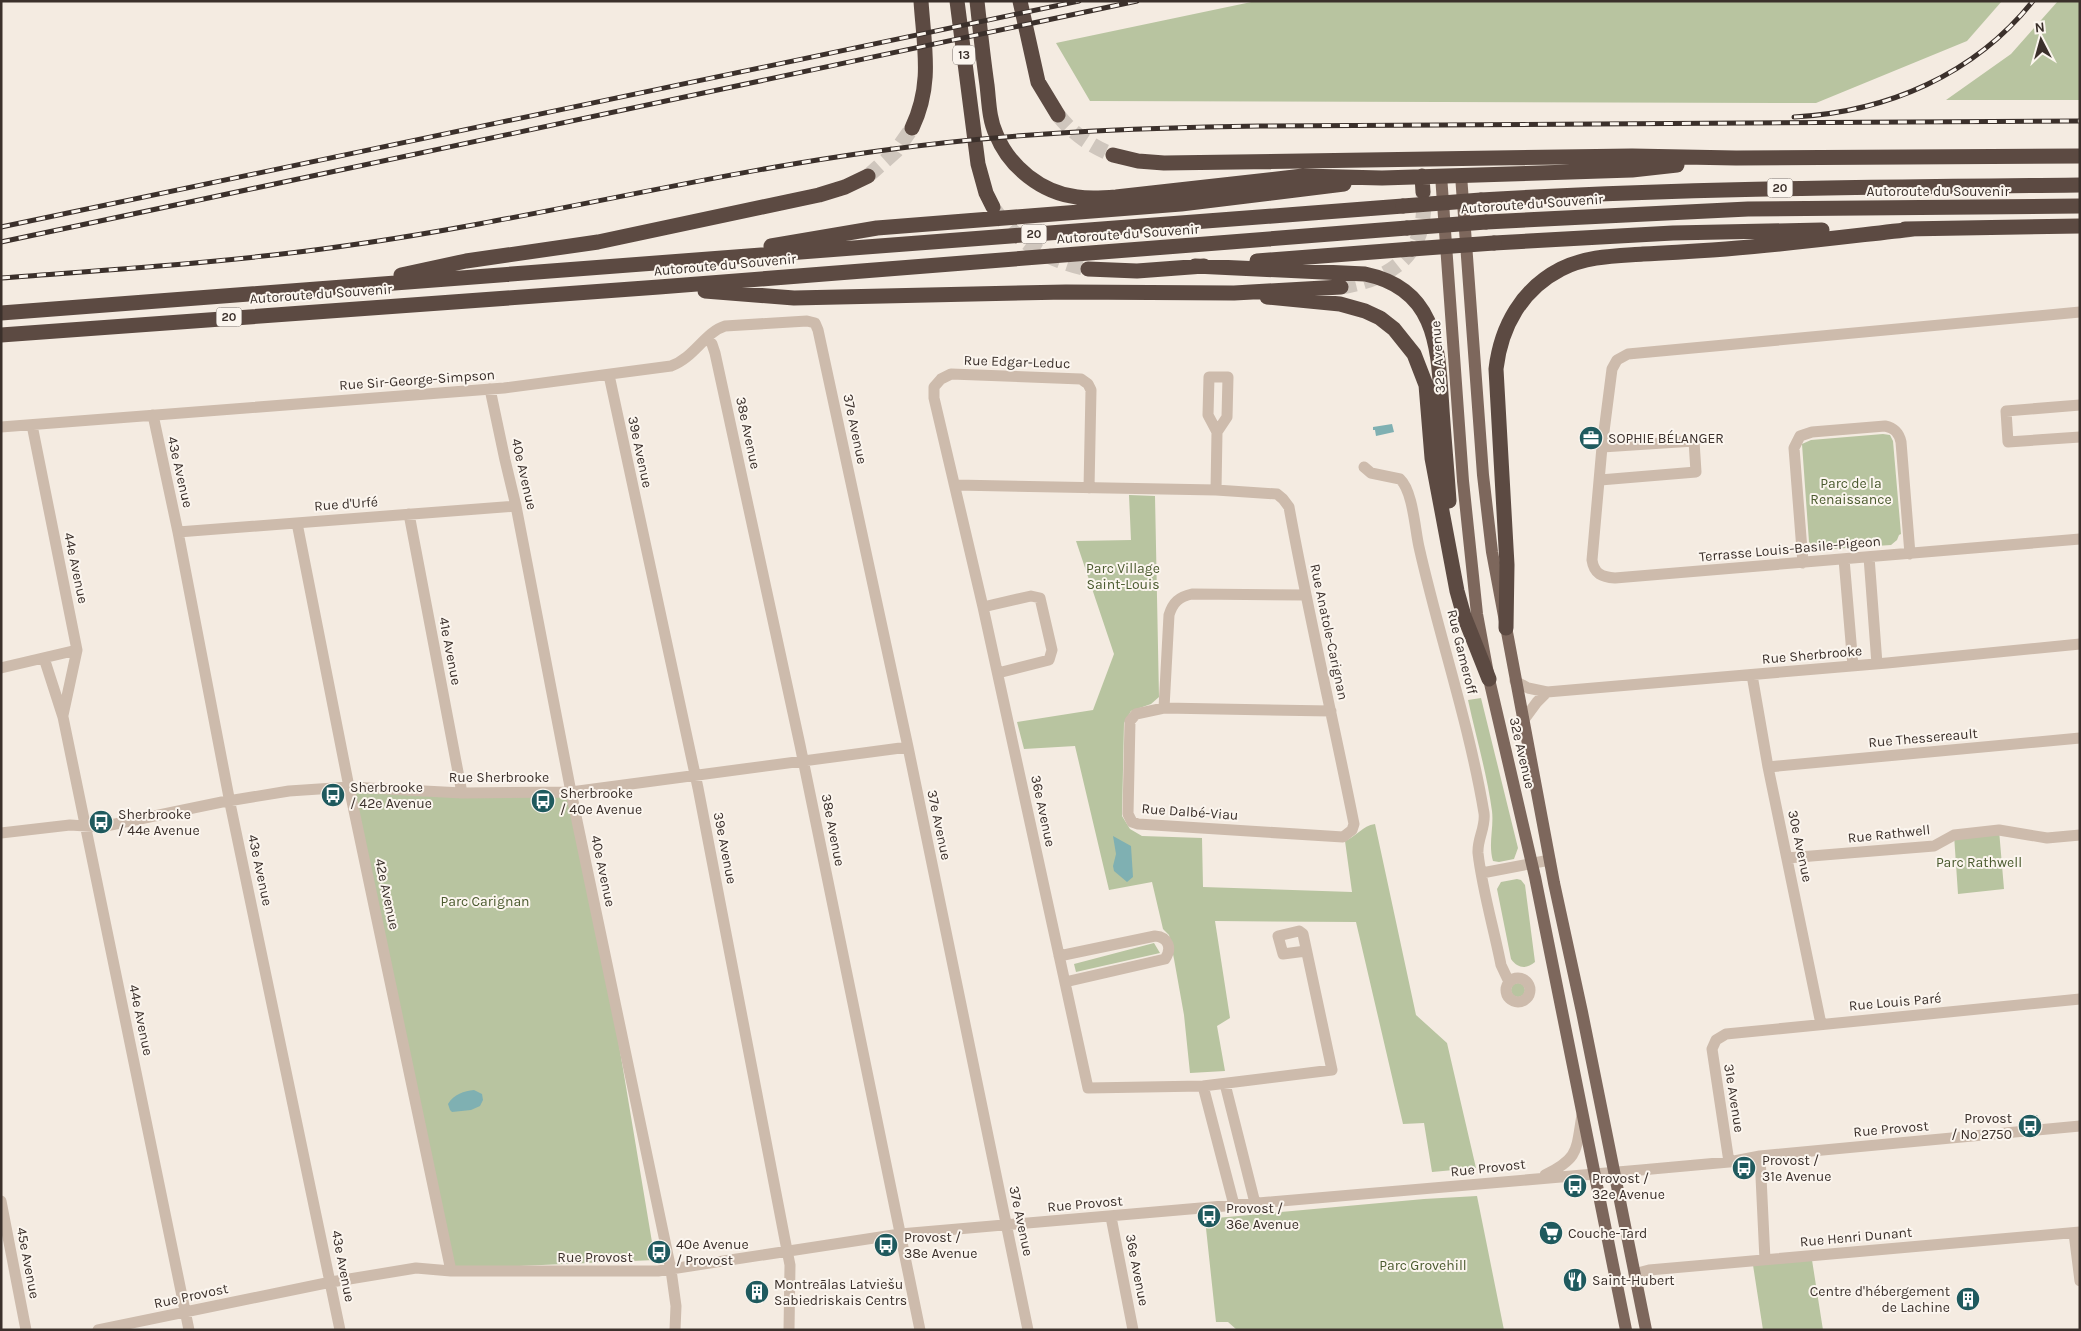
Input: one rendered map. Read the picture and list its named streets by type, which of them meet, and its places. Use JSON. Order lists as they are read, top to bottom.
{
  "streets": {
    "highway": ["13", "20", "Autoroute du Souvenir"],
    "main road": ["32e Avenue"],
    "street": [
      "Rue Edgar-Leduc",
      "Rue Sir-George-Simpson",
      "37e Avenue",
      "38e Avenue",
      "39e Avenue",
      "43e Avenue",
      "40e Avenue",
      "Rue d'Urfé",
      "Terrasse Louis-Basile-Pigeon",
      "44e Avenue",
      "Rue Anatole-Carignan",
      "41e Avenue",
      "Rue Gameroff",
      "Rue Sherbrooke",
      "Rue Thessereault",
      "36e Avenue",
      "Rue Dalbé-Viau",
      "Rue Rathwell",
      "30e Avenue",
      "42e Avenue",
      "Rue Louis Paré",
      "31e Avenue",
      "Rue Provost",
      "Rue Henri Dunant",
      "45e Avenue"
    ]
  },
  "crossings": [
    ["32e Avenue", "Rue Sherbrooke"],
    ["32e Avenue", "Rue Provost"],
    ["32e Avenue", "Rue Henri Dunant"],
    ["Rue Edgar-Leduc", "Rue Anatole-Carignan"],
    ["Rue Edgar-Leduc", "36e Avenue"],
    ["Rue Sir-George-Simpson", "37e Avenue"],
    ["Rue Sir-George-Simpson", "38e Avenue"],
    ["Rue Sir-George-Simpson", "39e Avenue"],
    ["Rue Sir-George-Simpson", "43e Avenue"],
    ["Rue Sir-George-Simpson", "40e Avenue"],
    ["Rue Sir-George-Simpson", "44e Avenue"],
    ["37e Avenue", "Rue Sherbrooke"],
    ["37e Avenue", "Rue Provost"],
    ["38e Avenue", "Rue Sherbrooke"],
    ["38e Avenue", "Rue Provost"],
    ["39e Avenue", "Rue Sherbrooke"],
    ["39e Avenue", "Rue Provost"],
    ["43e Avenue", "Rue d'Urfé"],
    ["43e Avenue", "Rue Sherbrooke"],
    ["43e Avenue", "Rue Provost"],
    ["40e Avenue", "Rue d'Urfé"],
    ["40e Avenue", "Rue Sherbrooke"],
    ["40e Avenue", "Rue Provost"],
    ["Rue d'Urfé", "41e Avenue"],
    ["Rue d'Urfé", "42e Avenue"],
    ["44e Avenue", "Rue Sherbrooke"],
    ["44e Avenue", "Rue Provost"],
    ["Rue Anatole-Carignan", "36e Avenue"],
    ["Rue Anatole-Carignan", "Rue Dalbé-Viau"],
    ["41e Avenue", "Rue Sherbrooke"],
    ["Rue Sherbrooke", "30e Avenue"],
    ["Rue Sherbrooke", "42e Avenue"],
    ["Rue Thessereault", "30e Avenue"],
    ["36e Avenue", "Rue Provost"],
    ["Rue Rathwell", "30e Avenue"],
    ["30e Avenue", "Rue Louis Paré"],
    ["42e Avenue", "Rue Provost"],
    ["Rue Louis Paré", "31e Avenue"],
    ["31e Avenue", "Rue Provost"]
  ],
  "parks": [
    "Parc de la Renaissance",
    "Parc Village Saint-Louis",
    "Parc Rathwell",
    "Parc Carignan",
    "Parc Grovehill"
  ],
  "places": {
    "office": ["SOPHIE BÉLANGER"],
    "bus stop": [
      "Sherbrooke / 42e Avenue",
      "Sherbrooke / 40e Avenue",
      "Sherbrooke / 44e Avenue",
      "Provost / No 2750",
      "Provost / 31e Avenue",
      "Provost / 32e Avenue",
      "Provost / 36e Avenue",
      "Provost / 38e Avenue",
      "40e Avenue / Provost"
    ],
    "supermarket": ["Couche-Tard"],
    "restaurant": ["Saint-Hubert"],
    "building": ["Montreālas Latviešu Sabiedriskais Centrs", "Centre d'hébergement de Lachine"]
  },
  "north": "top"
}
